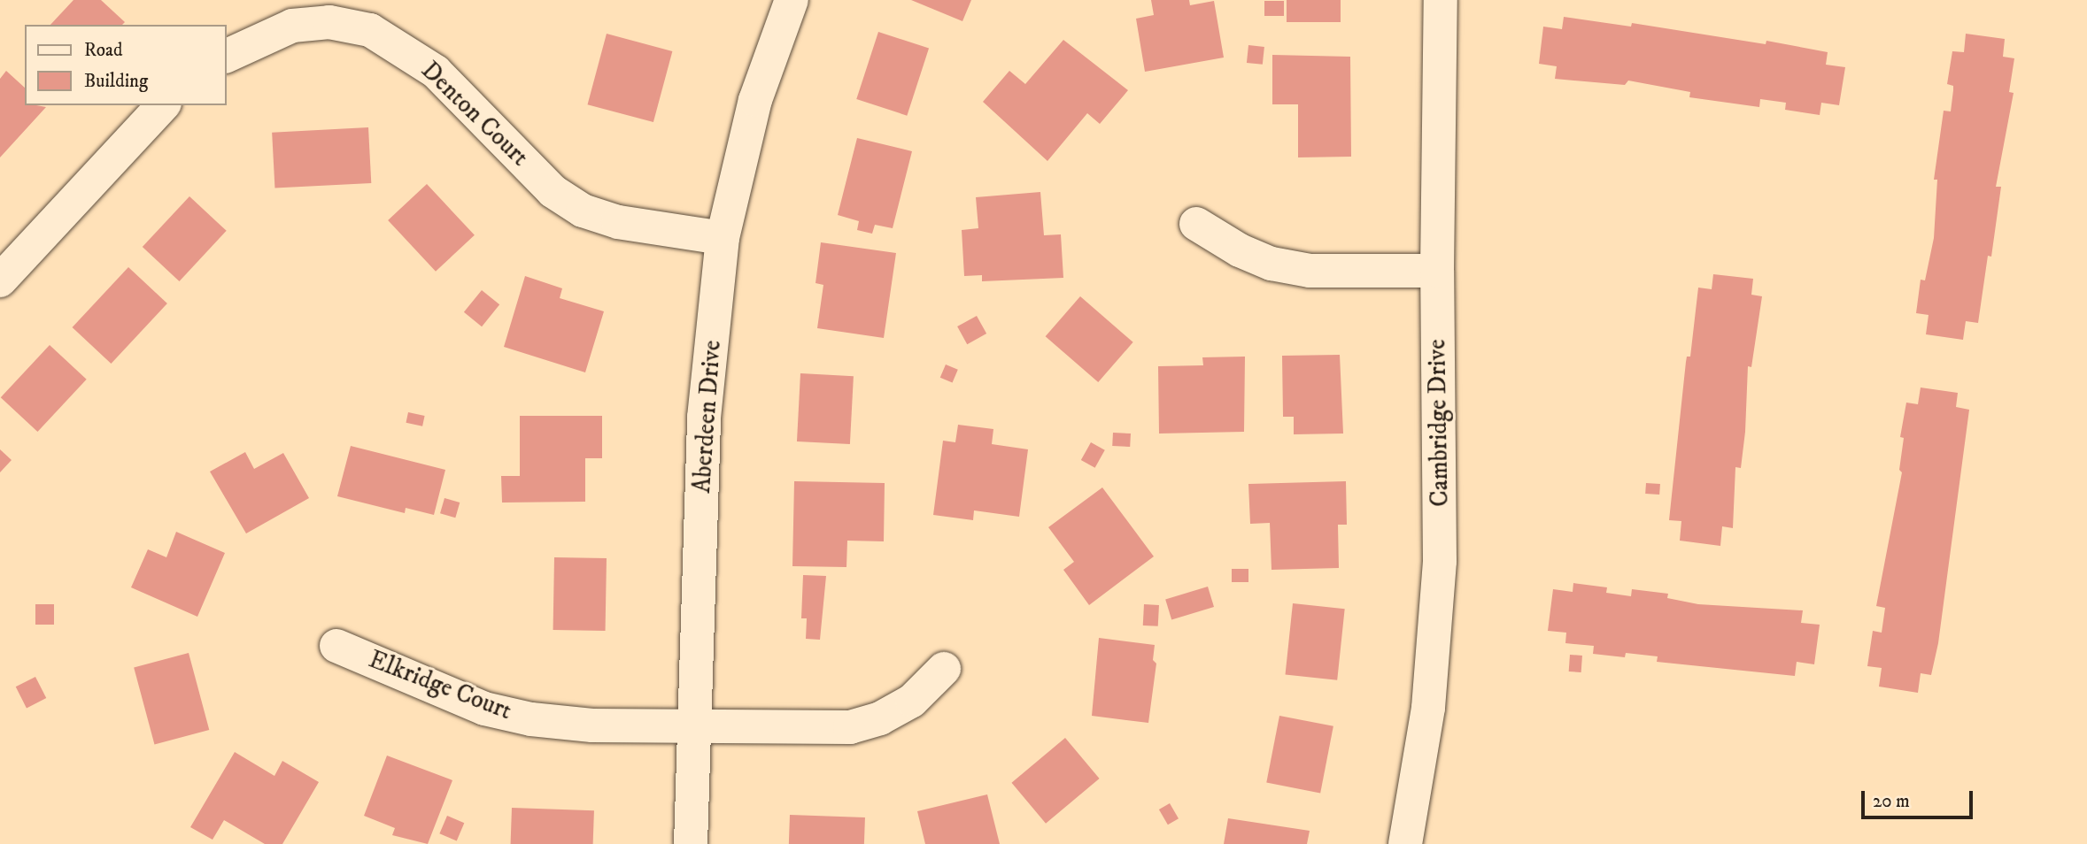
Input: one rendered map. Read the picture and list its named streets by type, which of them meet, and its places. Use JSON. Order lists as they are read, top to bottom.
{
  "streets": {
    "street": [
      "Denton Court",
      "Aberdeen Drive",
      "Cambridge Drive",
      "Elkridge Court"
    ]
  },
  "crossings": [
    ["Denton Court", "Aberdeen Drive"],
    ["Aberdeen Drive", "Elkridge Court"]
  ],
  "legend": ["Road", "Building"],
  "scale_bar": "20 m"
}
